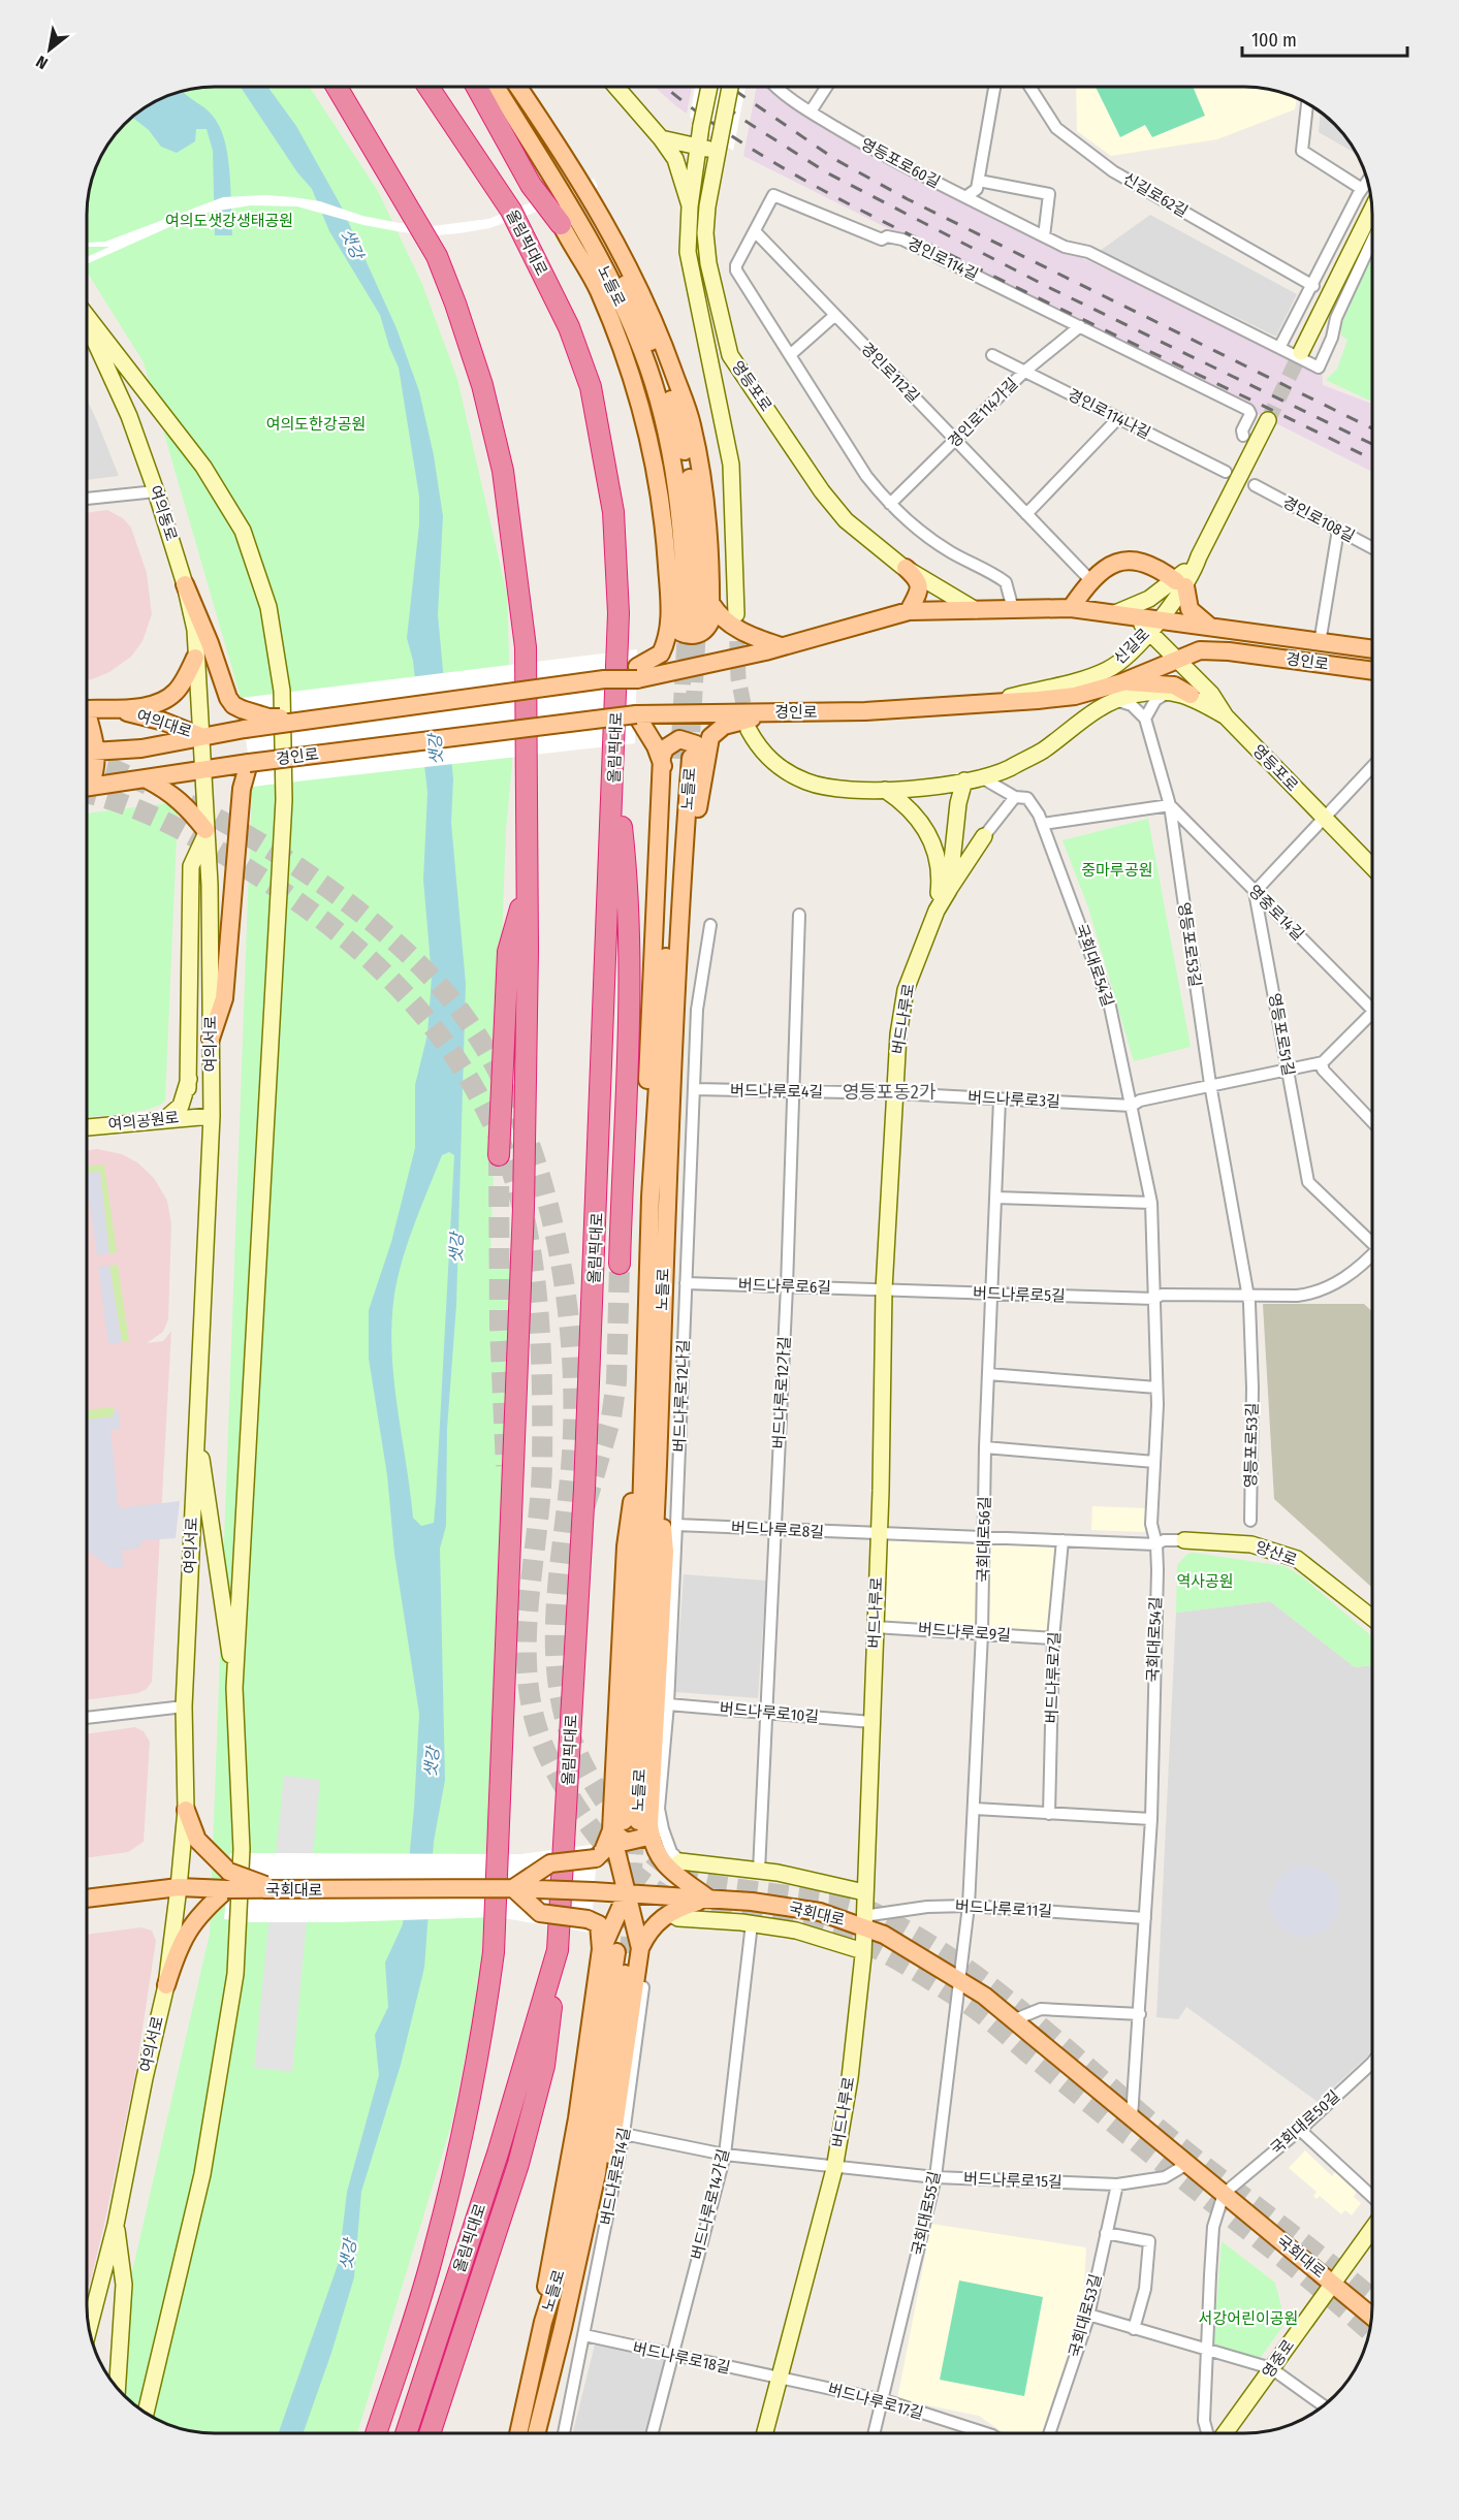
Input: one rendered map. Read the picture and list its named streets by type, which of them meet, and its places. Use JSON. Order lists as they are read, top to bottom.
{
  "streets": {
    "highway": ["올림픽대로"],
    "main road": [
      "노들로",
      "영등포로",
      "여의동로",
      "신길로",
      "경인로",
      "여의대로",
      "버드나루로",
      "여의서로",
      "여의공원로",
      "양산로",
      "국회대로",
      "영중로"
    ],
    "street": [
      "영등포로60길",
      "신길로62길",
      "경인로114길",
      "경인로112길",
      "경인로114가길",
      "경인로114나길",
      "경인로108길",
      "영중로14길",
      "영등포로53길",
      "국회대로54길",
      "영등포로51길",
      "버드나루로4길",
      "버드나루로3길",
      "버드나루로6길",
      "버드나루로5길",
      "버드나루로12가길",
      "버드나루로12나길",
      "버드나루로8길",
      "국회대로56길",
      "버드나루로9길",
      "버드나루로7길",
      "버드나루로10길",
      "버드나루로11길",
      "국회대로50길",
      "버드나루로14길",
      "버드나루로15길",
      "버드나루로14가길",
      "국회대로55길",
      "국회대로53길",
      "버드나루로18길",
      "버드나루로17길"
    ]
  },
  "crossings": [
    ["경인로114길", "경인로112길"],
    ["경인로114길", "경인로114가길"],
    ["경인로114길", "경인로"],
    ["경인로112길", "경인로114가길"],
    ["영등포로", "신길로"],
    ["영등포로", "경인로"],
    ["경인로114가길", "경인로114나길"],
    ["여의동로", "여의대로"],
    ["여의동로", "여의서로"],
    ["경인로108길", "경인로"],
    ["신길로", "경인로"],
    ["경인로", "여의서로"],
    ["여의대로", "여의서로"],
    ["영중로14길", "영등포로53길"],
    ["영중로14길", "영등포로51길"],
    ["국회대로54길", "버드나루로3길"],
    ["국회대로54길", "버드나루로5길"],
    ["국회대로54길", "국회대로"],
    ["국회대로54길", "버드나루로11길"],
    ["버드나루로", "버드나루로4길"],
    ["버드나루로", "버드나루로3길"],
    ["버드나루로", "버드나루로6길"],
    ["버드나루로", "버드나루로5길"],
    ["버드나루로", "버드나루로8길"],
    ["버드나루로", "버드나루로9길"],
    ["버드나루로", "버드나루로10길"],
    ["버드나루로", "국회대로"],
    ["버드나루로", "버드나루로11길"],
    ["버드나루로", "버드나루로15길"],
    ["버드나루로", "버드나루로18길"],
    ["버드나루로", "버드나루로17길"],
    ["여의서로", "여의공원로"],
    ["여의서로", "국회대로"],
    ["버드나루로4길", "버드나루로3길"],
    ["버드나루로4길", "버드나루로12가길"],
    ["버드나루로4길", "버드나루로12나길"],
    ["버드나루로3길", "국회대로56길"],
    ["버드나루로6길", "버드나루로5길"],
    ["버드나루로6길", "버드나루로12가길"],
    ["버드나루로6길", "버드나루로12나길"],
    ["버드나루로5길", "국회대로56길"],
    ["버드나루로12가길", "버드나루로8길"],
    ["버드나루로12가길", "버드나루로10길"],
    ["버드나루로12나길", "버드나루로8길"],
    ["버드나루로12나길", "버드나루로10길"],
    ["국회대로56길", "버드나루로9길"],
    ["국회대로56길", "국회대로"],
    ["국회대로56길", "버드나루로11길"],
    ["국회대로56길", "국회대로55길"],
    ["버드나루로9길", "버드나루로7길"],
    ["국회대로", "버드나루로11길"],
    ["국회대로", "국회대로50길"],
    ["국회대로", "버드나루로15길"],
    ["국회대로", "국회대로55길"],
    ["국회대로", "영중로"],
    ["버드나루로14길", "버드나루로15길"],
    ["버드나루로14길", "버드나루로18길"],
    ["버드나루로15길", "버드나루로14가길"],
    ["버드나루로15길", "국회대로55길"],
    ["버드나루로15길", "국회대로53길"],
    ["버드나루로14가길", "버드나루로18길"],
    ["국회대로55길", "버드나루로17길"],
    ["버드나루로18길", "버드나루로17길"]
  ],
  "districts": ["영등포동2가"],
  "water": ["샛강"],
  "parks": [
    "여의도샛강생태공원",
    "여의도한강공원",
    "중마루공원",
    "역사공원",
    "서강어린이공원"
  ],
  "scale_bar": "100 m",
  "north": "bottom left"
}
